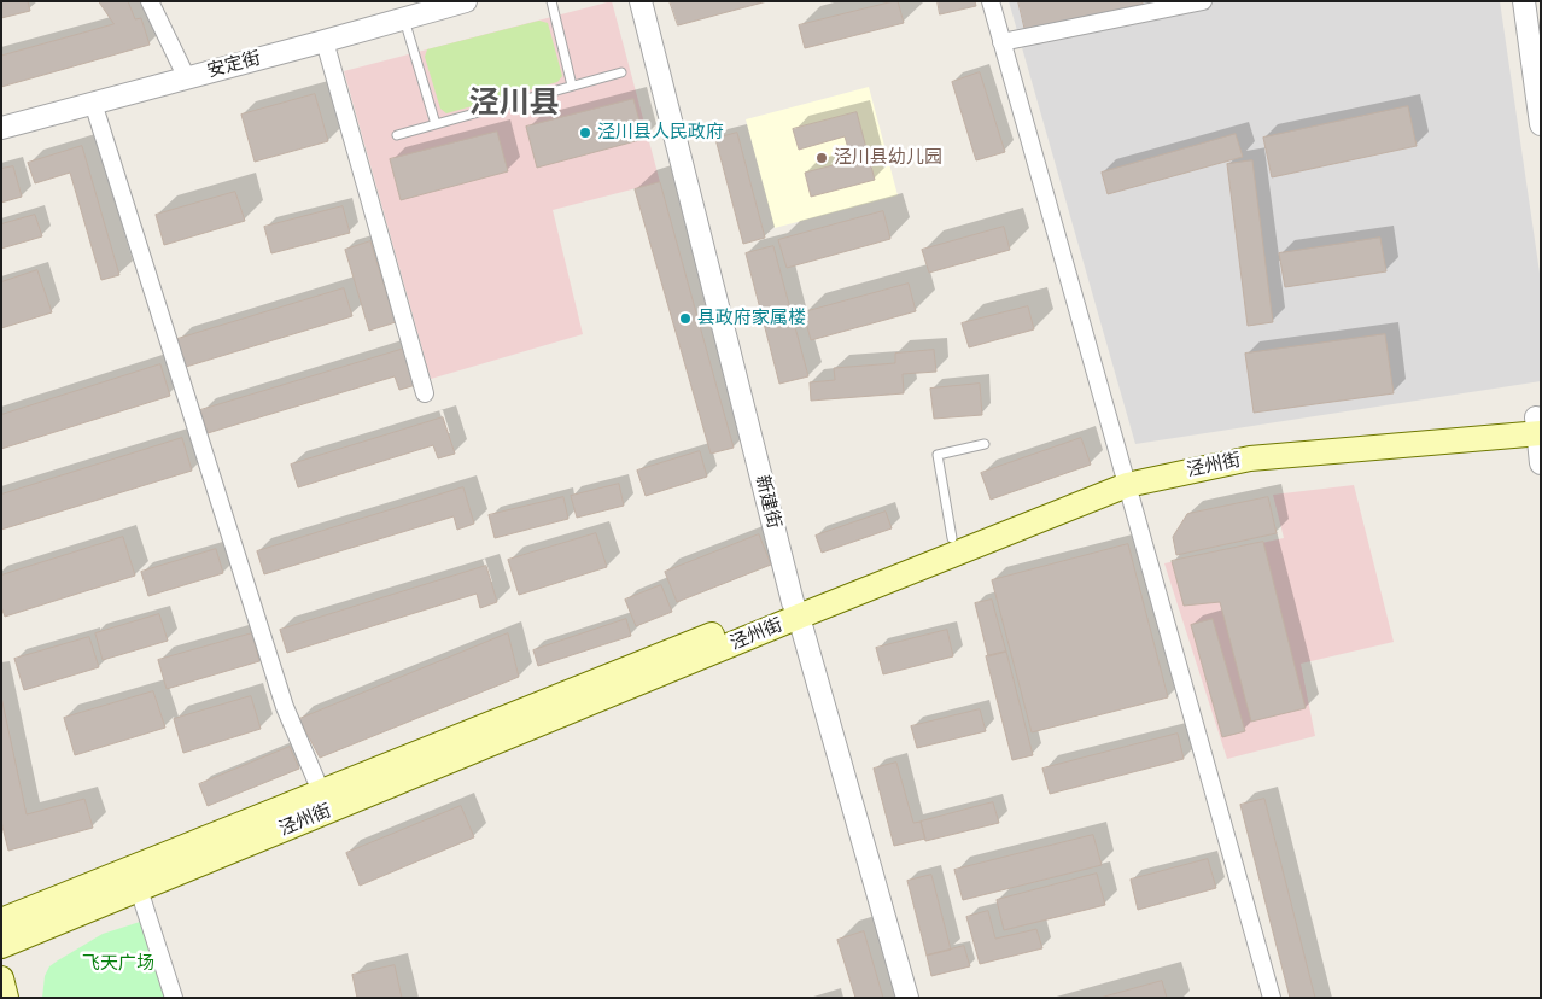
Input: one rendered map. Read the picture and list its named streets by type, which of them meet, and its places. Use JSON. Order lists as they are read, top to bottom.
{
  "streets": {
    "main road": ["泾州街"],
    "street": ["安定街", "新建街"]
  },
  "crossings": [
    ["泾州街", "新建街"]
  ],
  "districts": ["泾川县"],
  "parks": ["飞天广场"],
  "places": ["泾川县人民政府", "泾川县幼儿园", "县政府家属楼"]
}
